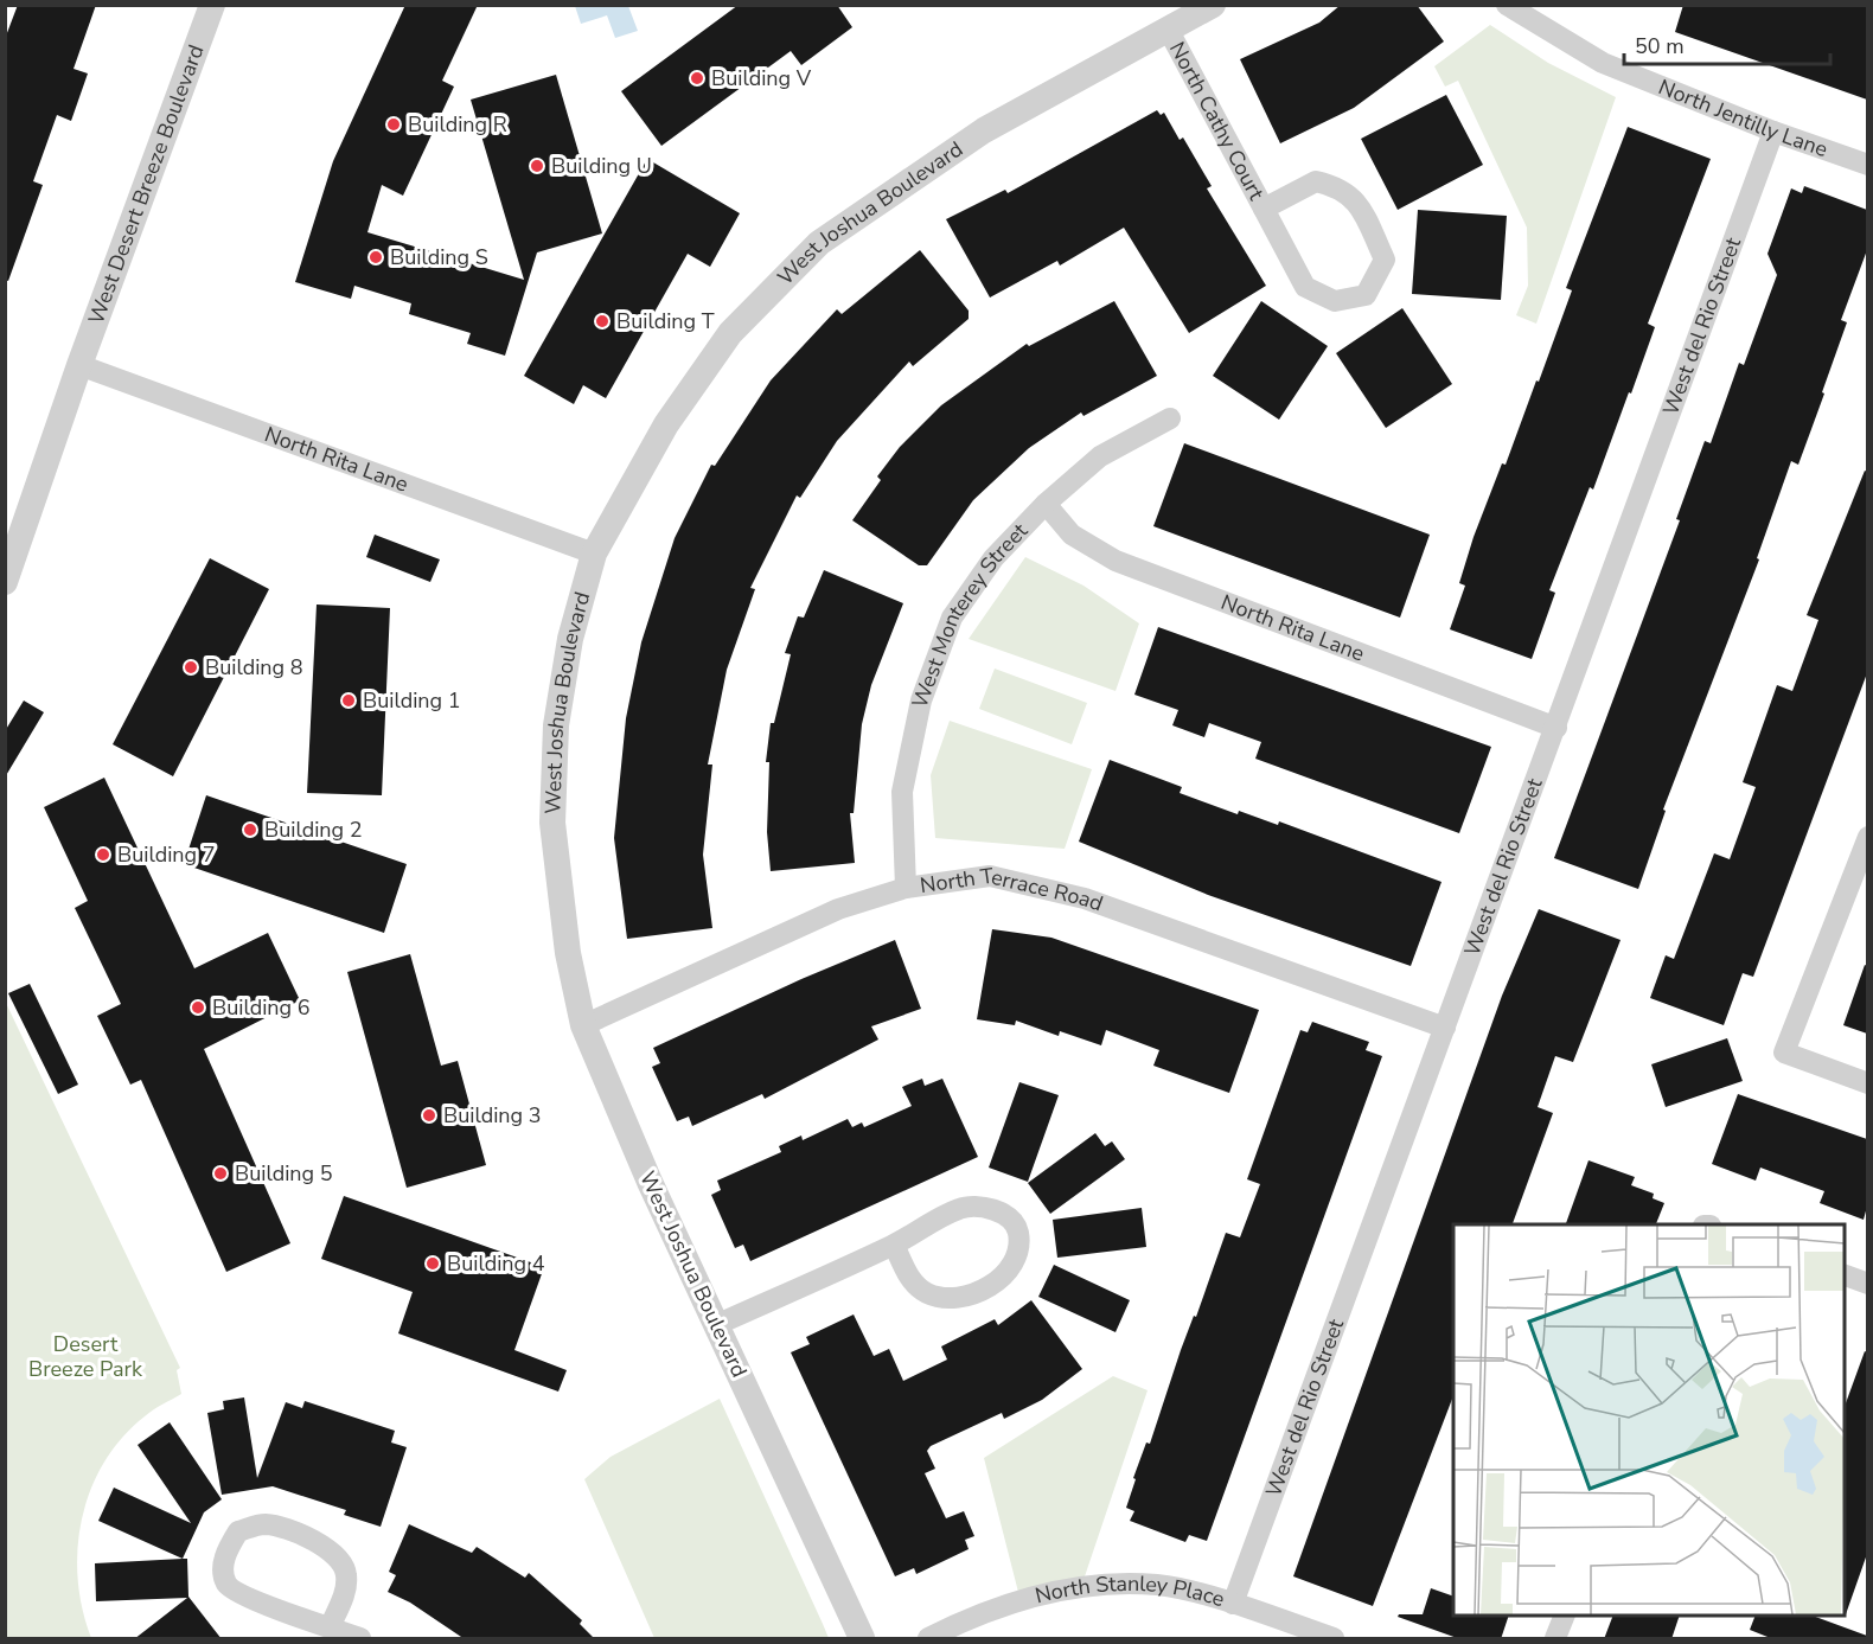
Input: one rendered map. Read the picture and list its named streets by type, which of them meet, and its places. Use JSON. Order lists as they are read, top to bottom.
{
  "streets": {
    "street": [
      "North Jentilly Lane",
      "North Cathy Court",
      "West Desert Breeze Boulevard",
      "West Joshua Boulevard",
      "West del Rio Street",
      "North Rita Lane",
      "West Monterey Street",
      "North Terrace Road",
      "North Stanley Place"
    ]
  },
  "crossings": [
    ["North Jentilly Lane", "West del Rio Street"],
    ["North Cathy Court", "West Joshua Boulevard"],
    ["West Desert Breeze Boulevard", "North Rita Lane"],
    ["West Joshua Boulevard", "North Rita Lane"],
    ["West Joshua Boulevard", "North Terrace Road"],
    ["West del Rio Street", "North Rita Lane"],
    ["West del Rio Street", "North Terrace Road"],
    ["West del Rio Street", "North Stanley Place"],
    ["North Rita Lane", "West Monterey Street"],
    ["West Monterey Street", "North Terrace Road"]
  ],
  "parks": ["Desert Breeze Park"],
  "places": [
    "Building V",
    "Building R",
    "Building U",
    "Building S",
    "Building T",
    "Building 8",
    "Building 1",
    "Building 2",
    "Building 7",
    "Building 6",
    "Building 3",
    "Building 5",
    "Building 4"
  ],
  "scale_bar": "50 m"
}
